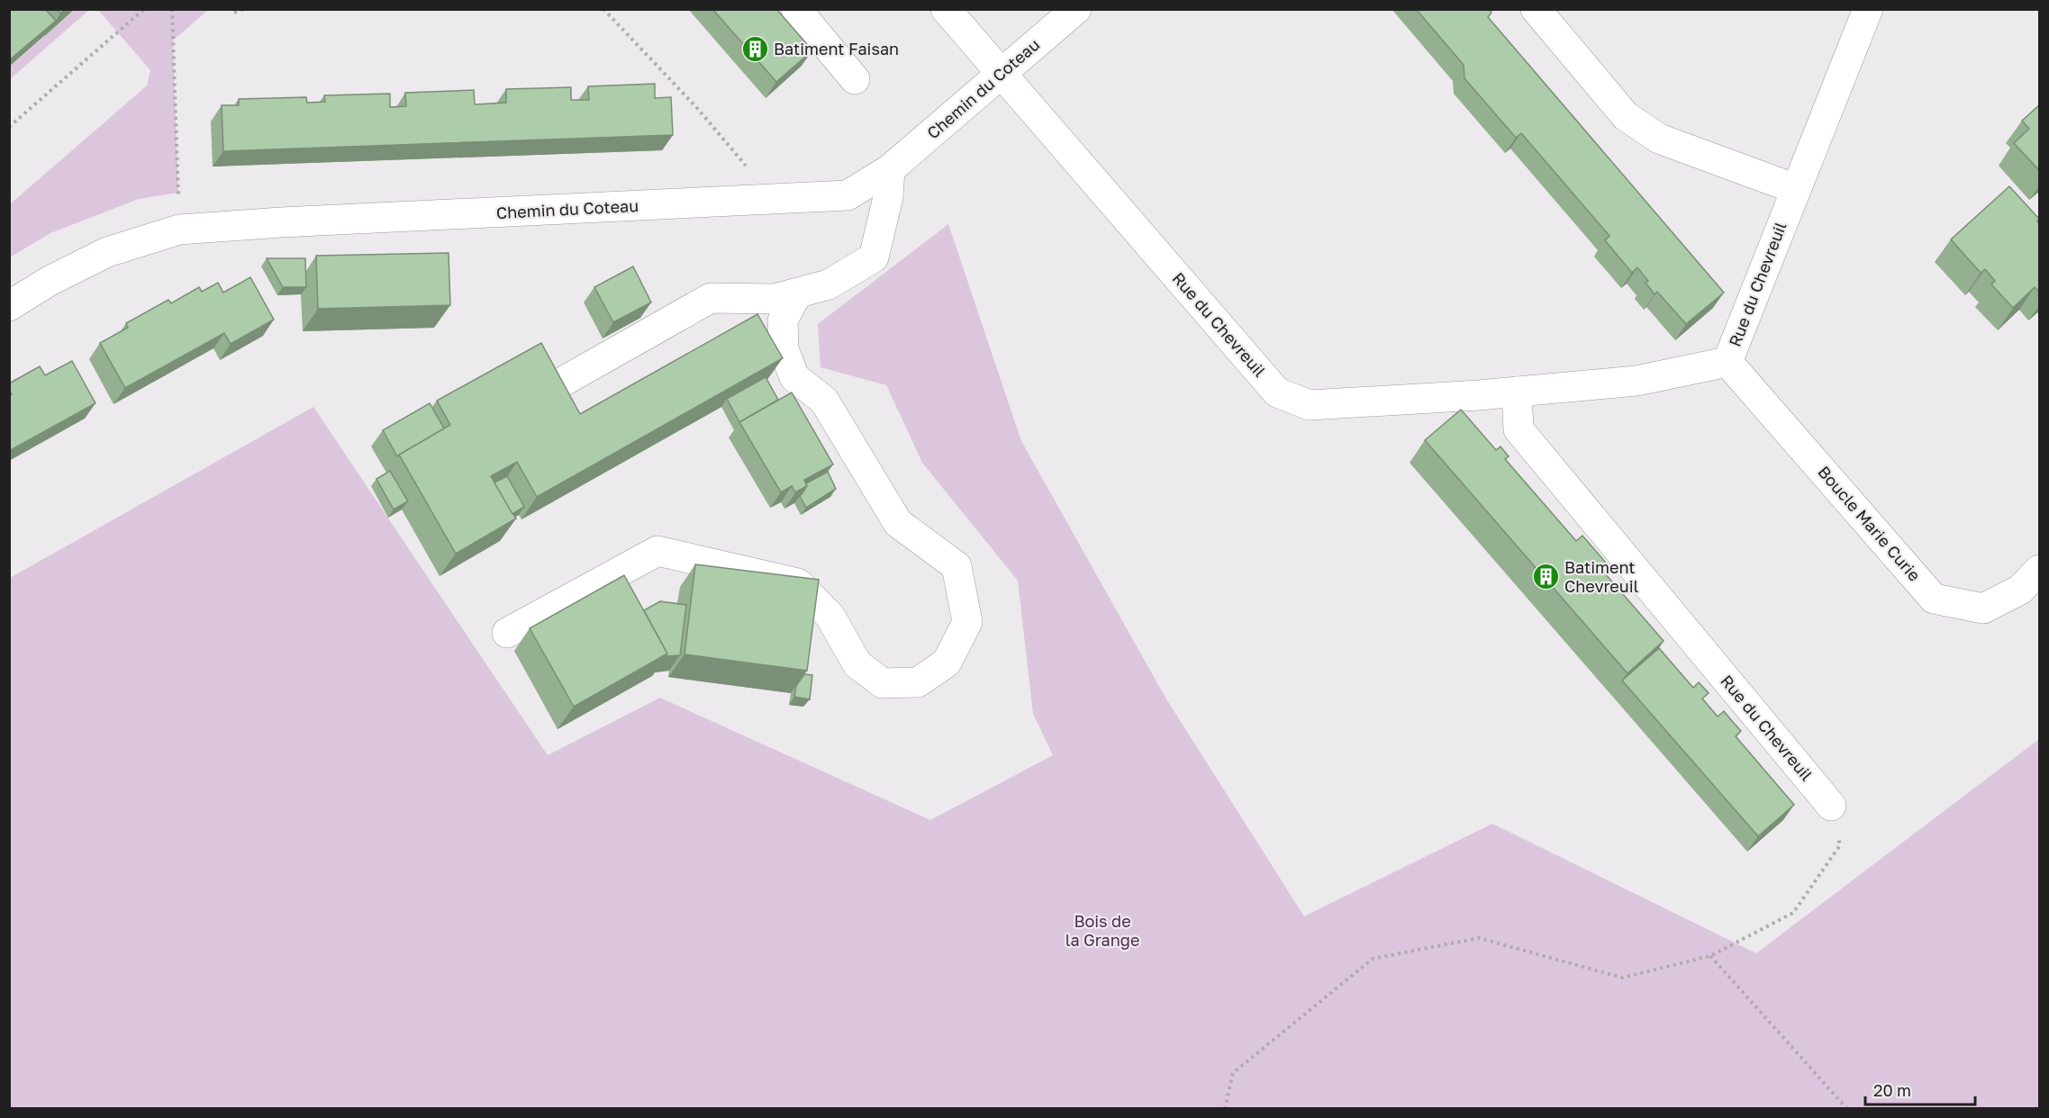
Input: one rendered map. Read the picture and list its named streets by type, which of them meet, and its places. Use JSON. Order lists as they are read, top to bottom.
{
  "streets": {
    "street": ["Chemin du Coteau", "Rue du Chevreuil", "Boucle Marie Curie"]
  },
  "crossings": [
    ["Chemin du Coteau", "Rue du Chevreuil"],
    ["Rue du Chevreuil", "Boucle Marie Curie"]
  ],
  "parks": ["Bois de la Grange"],
  "places": {
    "building": ["Batiment Faisan", "Batiment Chevreuil"]
  },
  "scale_bar": "20 m"
}
